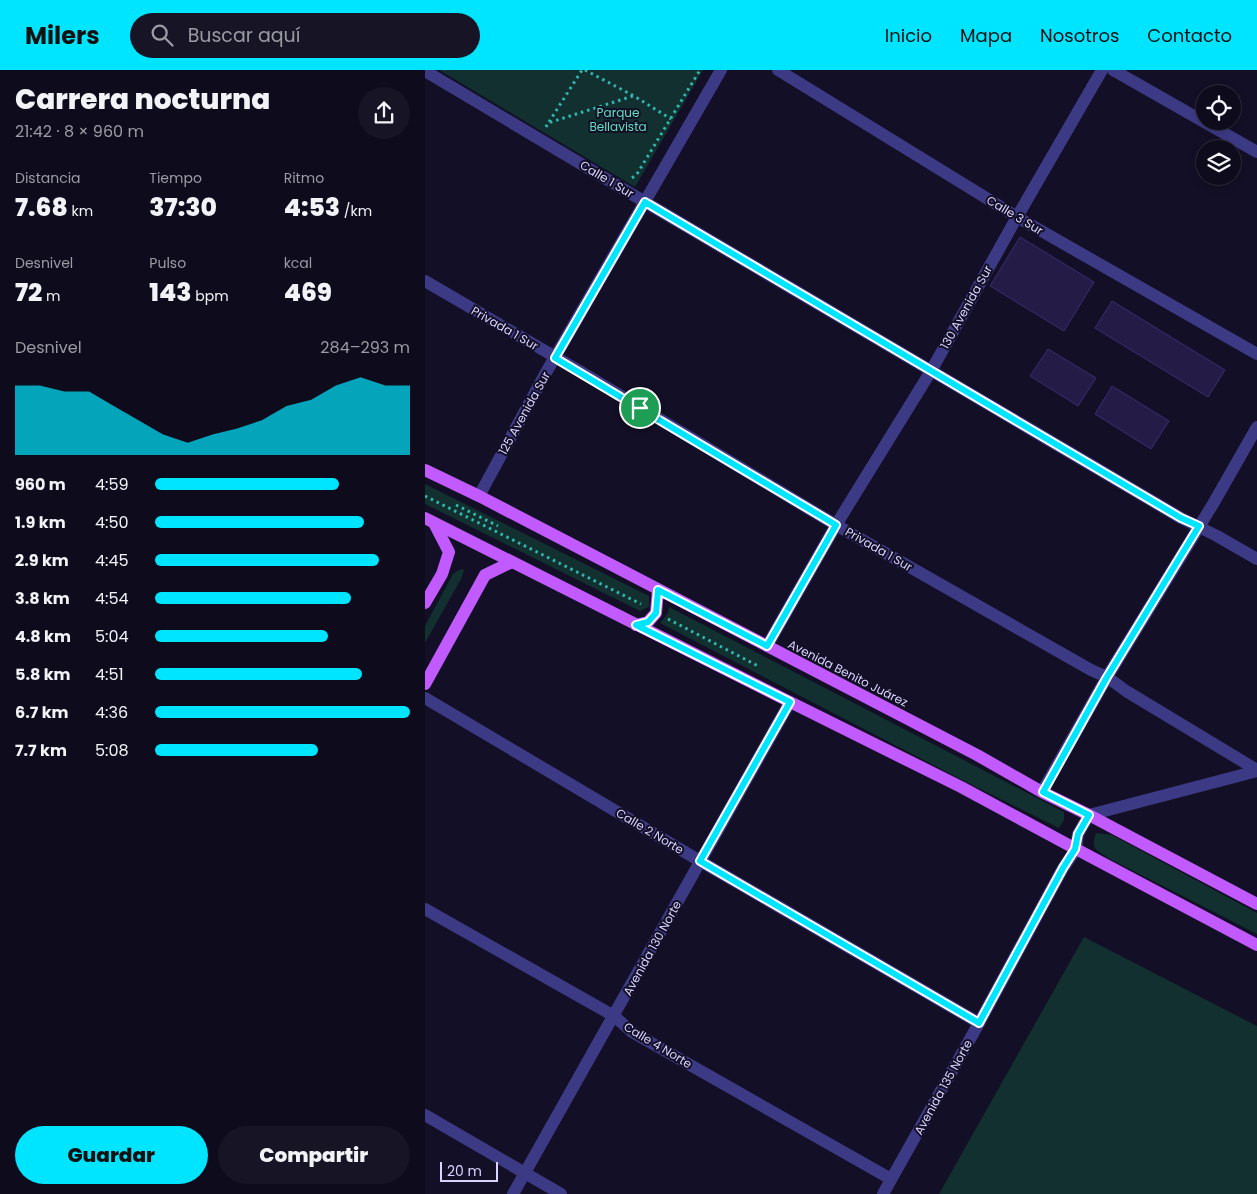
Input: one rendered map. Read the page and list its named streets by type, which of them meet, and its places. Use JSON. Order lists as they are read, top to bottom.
{
  "streets": {
    "main road": ["Avenida Benito Juárez"],
    "street": [
      "Calle 1 Sur",
      "Calle 3 Sur",
      "130 Avenida Sur",
      "Privada 1 Sur",
      "125 Avenida Sur",
      "Calle 2 Norte",
      "Avenida 130 Norte",
      "Calle 4 Norte",
      "Avenida 135 Norte"
    ]
  },
  "crossings": [
    ["Calle 1 Sur", "130 Avenida Sur"],
    ["Calle 1 Sur", "125 Avenida Sur"],
    ["Calle 3 Sur", "130 Avenida Sur"],
    ["130 Avenida Sur", "Privada 1 Sur"],
    ["130 Avenida Sur", "Avenida Benito Juárez"],
    ["Privada 1 Sur", "125 Avenida Sur"],
    ["125 Avenida Sur", "Avenida Benito Juárez"],
    ["Avenida Benito Juárez", "Avenida 135 Norte"],
    ["Calle 2 Norte", "Avenida 130 Norte"],
    ["Calle 2 Norte", "Avenida 135 Norte"],
    ["Avenida 130 Norte", "Calle 4 Norte"],
    ["Calle 4 Norte", "Avenida 135 Norte"]
  ],
  "parks": ["Parque Bellavista"],
  "scale_bar": "20 m",
  "page": {
    "header": "Milers",
    "search": "Buscar aquí",
    "nav": [
      "Inicio",
      "Mapa",
      "Nosotros",
      "Contacto"
    ],
    "heading": ["Carrera nocturna", "21:42 · 8 × 960 m"],
    "stats": [
      ["Distancia", "7.68 km"],
      ["Tiempo", "37:30"],
      ["Ritmo", "4:53 /km"],
      ["Desnivel", "72 m"],
      ["Pulso", "143 bpm"],
      ["kcal", "469"]
    ],
    "chart": ["Desnivel", "284–293 m"],
    "list": [
      {
        "name": "960 m",
        "note": "4:59"
      },
      {
        "name": "1.9 km",
        "note": "4:50"
      },
      {
        "name": "2.9 km",
        "note": "4:45"
      },
      {
        "name": "3.8 km",
        "note": "4:54"
      },
      {
        "name": "4.8 km",
        "note": "5:04"
      },
      {
        "name": "5.8 km",
        "note": "4:51"
      },
      {
        "name": "6.7 km",
        "note": "4:36"
      },
      {
        "name": "7.7 km",
        "note": "5:08"
      }
    ],
    "buttons": ["Guardar", "Compartir"],
    "scale": "20 m"
  }
}
